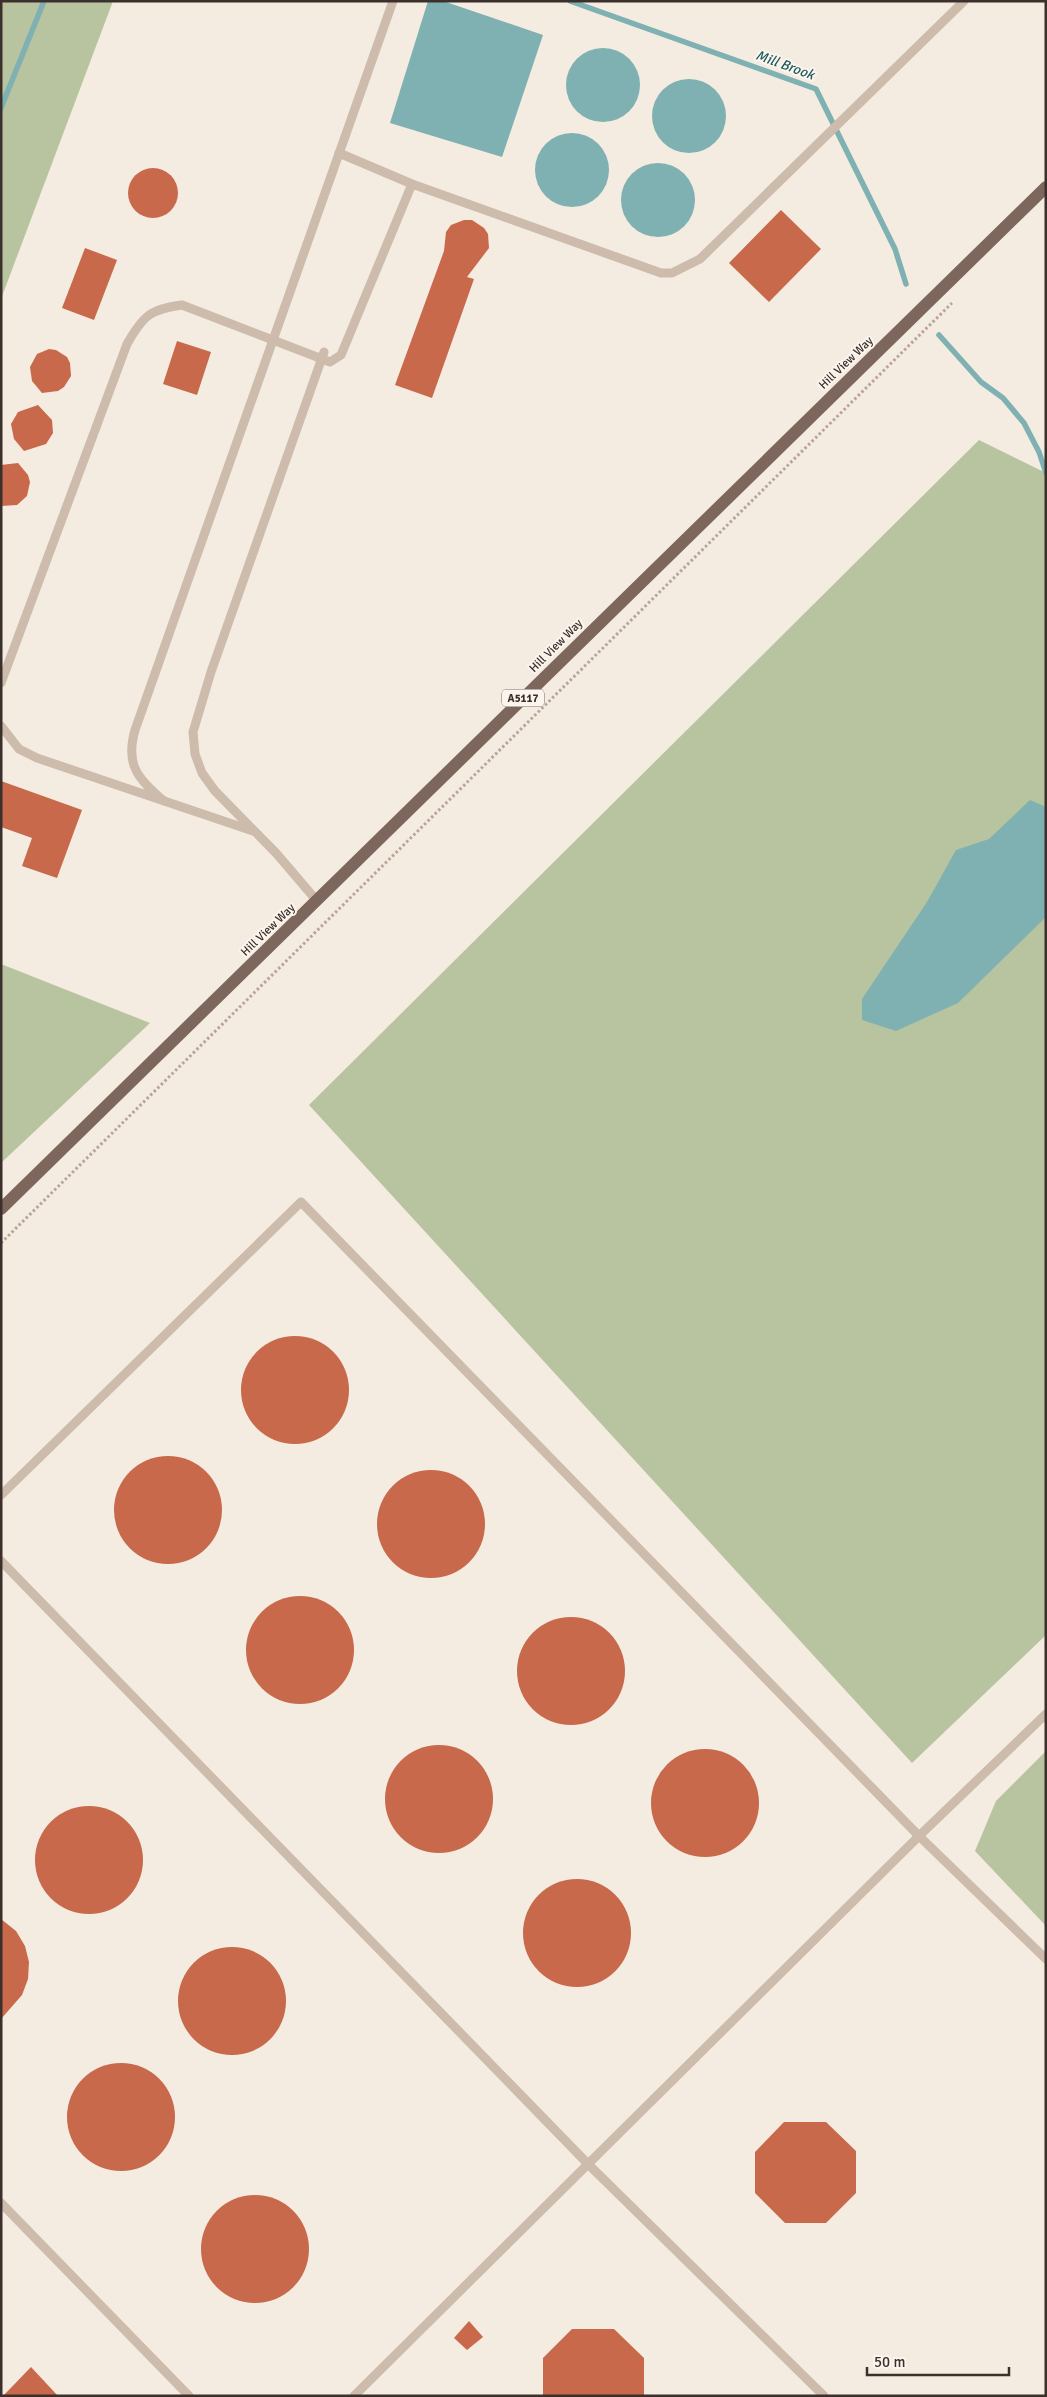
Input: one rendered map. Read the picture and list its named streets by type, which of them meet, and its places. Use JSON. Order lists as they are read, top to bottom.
{
  "streets": {
    "main road": ["Hill View Way", "A5117"]
  },
  "water": ["Mill Brook"],
  "scale_bar": "50 m"
}
